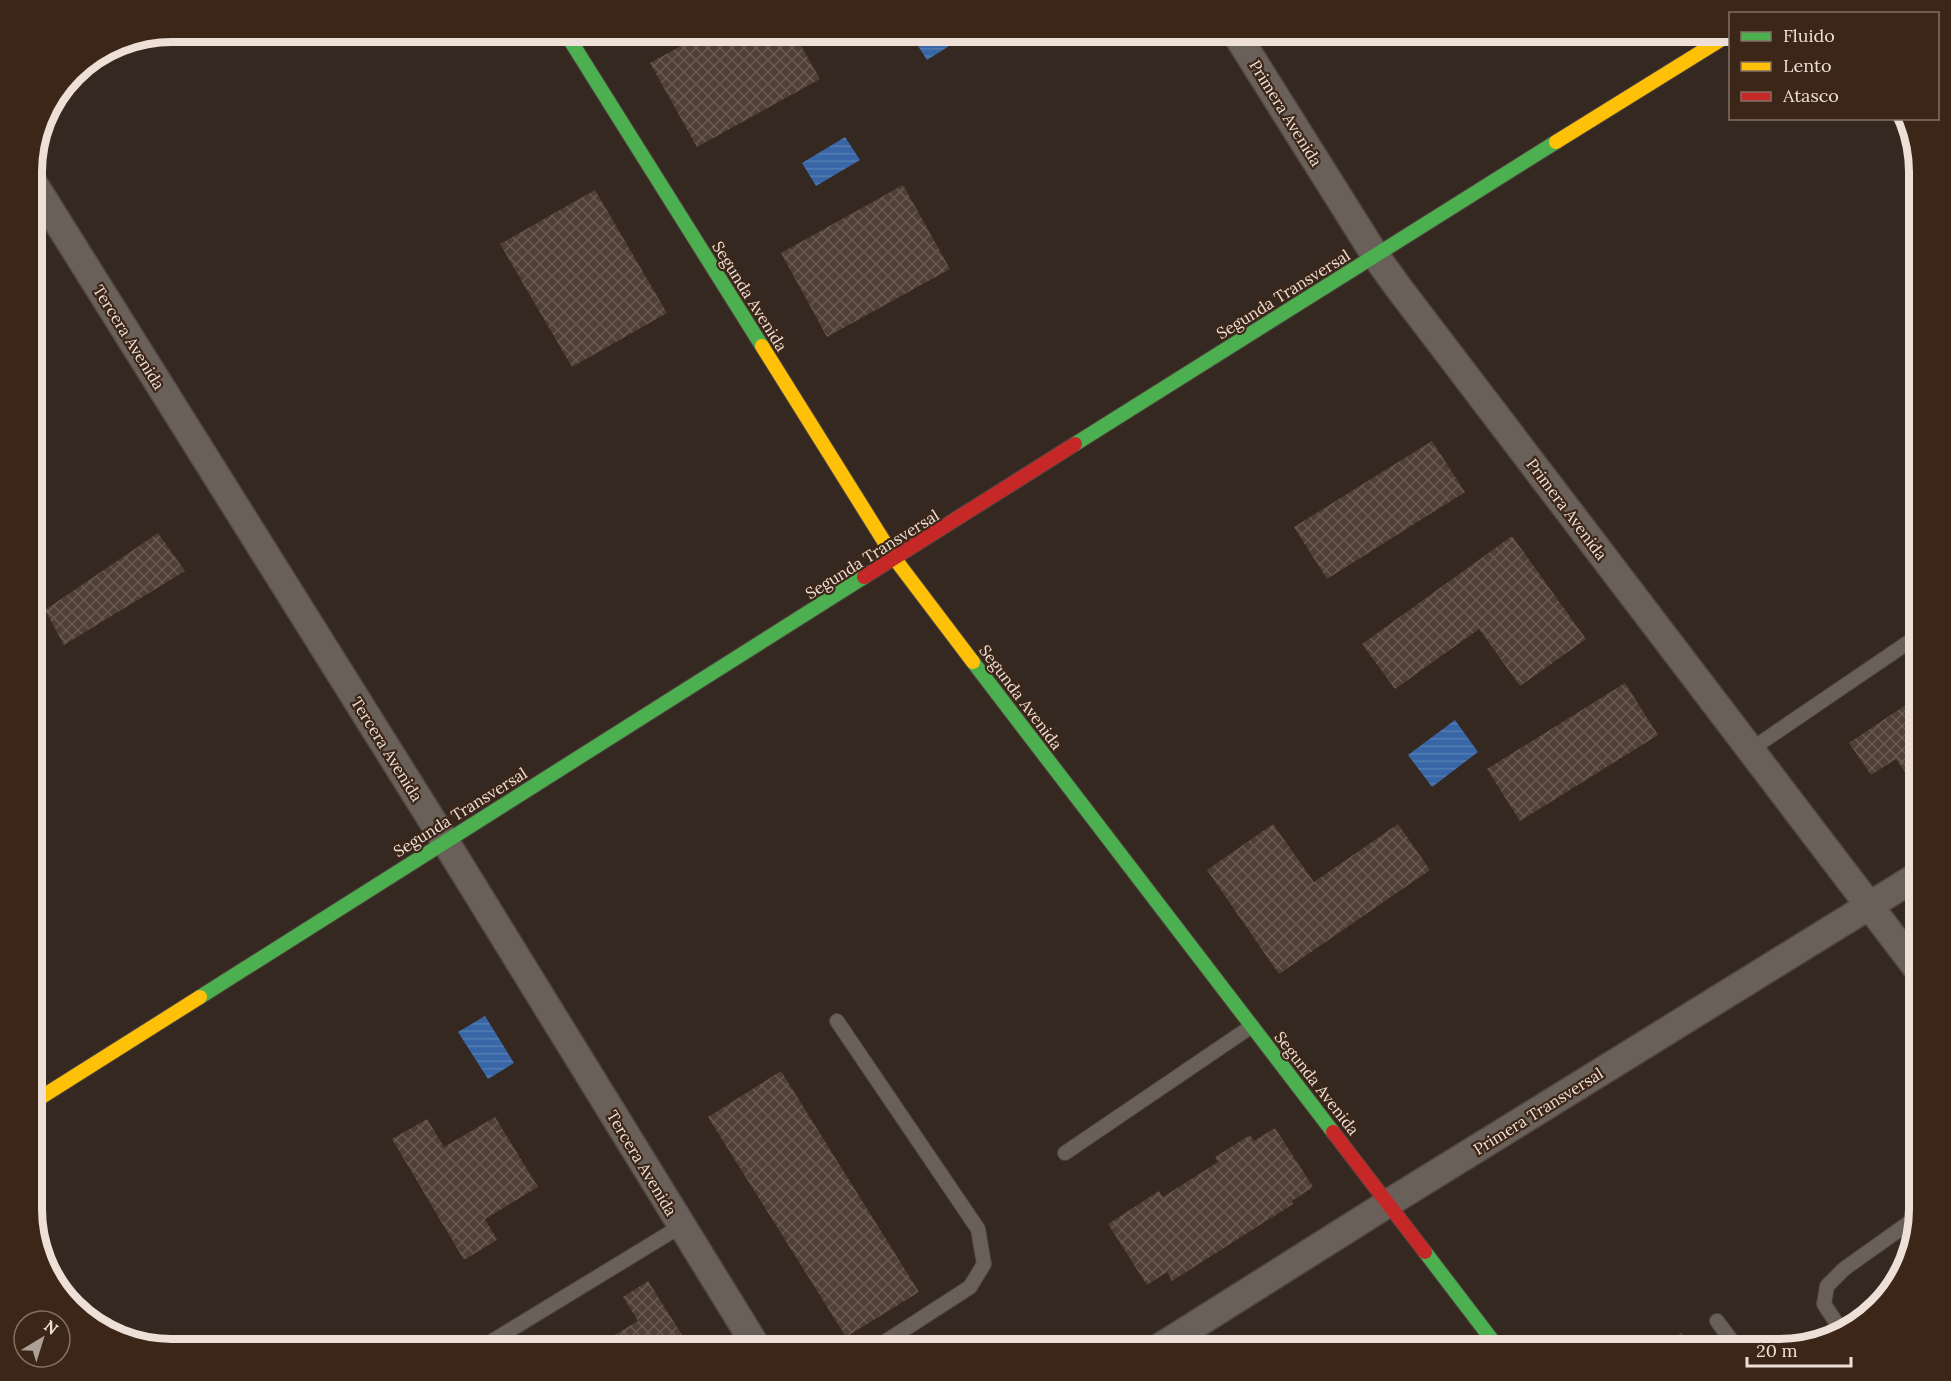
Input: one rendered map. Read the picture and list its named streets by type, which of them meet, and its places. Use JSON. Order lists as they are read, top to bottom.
{
  "streets": {
    "street": [
      "Primera Avenida",
      "Segunda Transversal",
      "Segunda Avenida",
      "Tercera Avenida",
      "Primera Transversal"
    ]
  },
  "crossings": [
    ["Primera Avenida", "Segunda Transversal"],
    ["Primera Avenida", "Primera Transversal"],
    ["Segunda Transversal", "Segunda Avenida"],
    ["Segunda Transversal", "Tercera Avenida"],
    ["Segunda Avenida", "Primera Transversal"]
  ],
  "legend": ["Fluido", "Lento", "Atasco"],
  "scale_bar": "20 m",
  "north": "top right"
}
